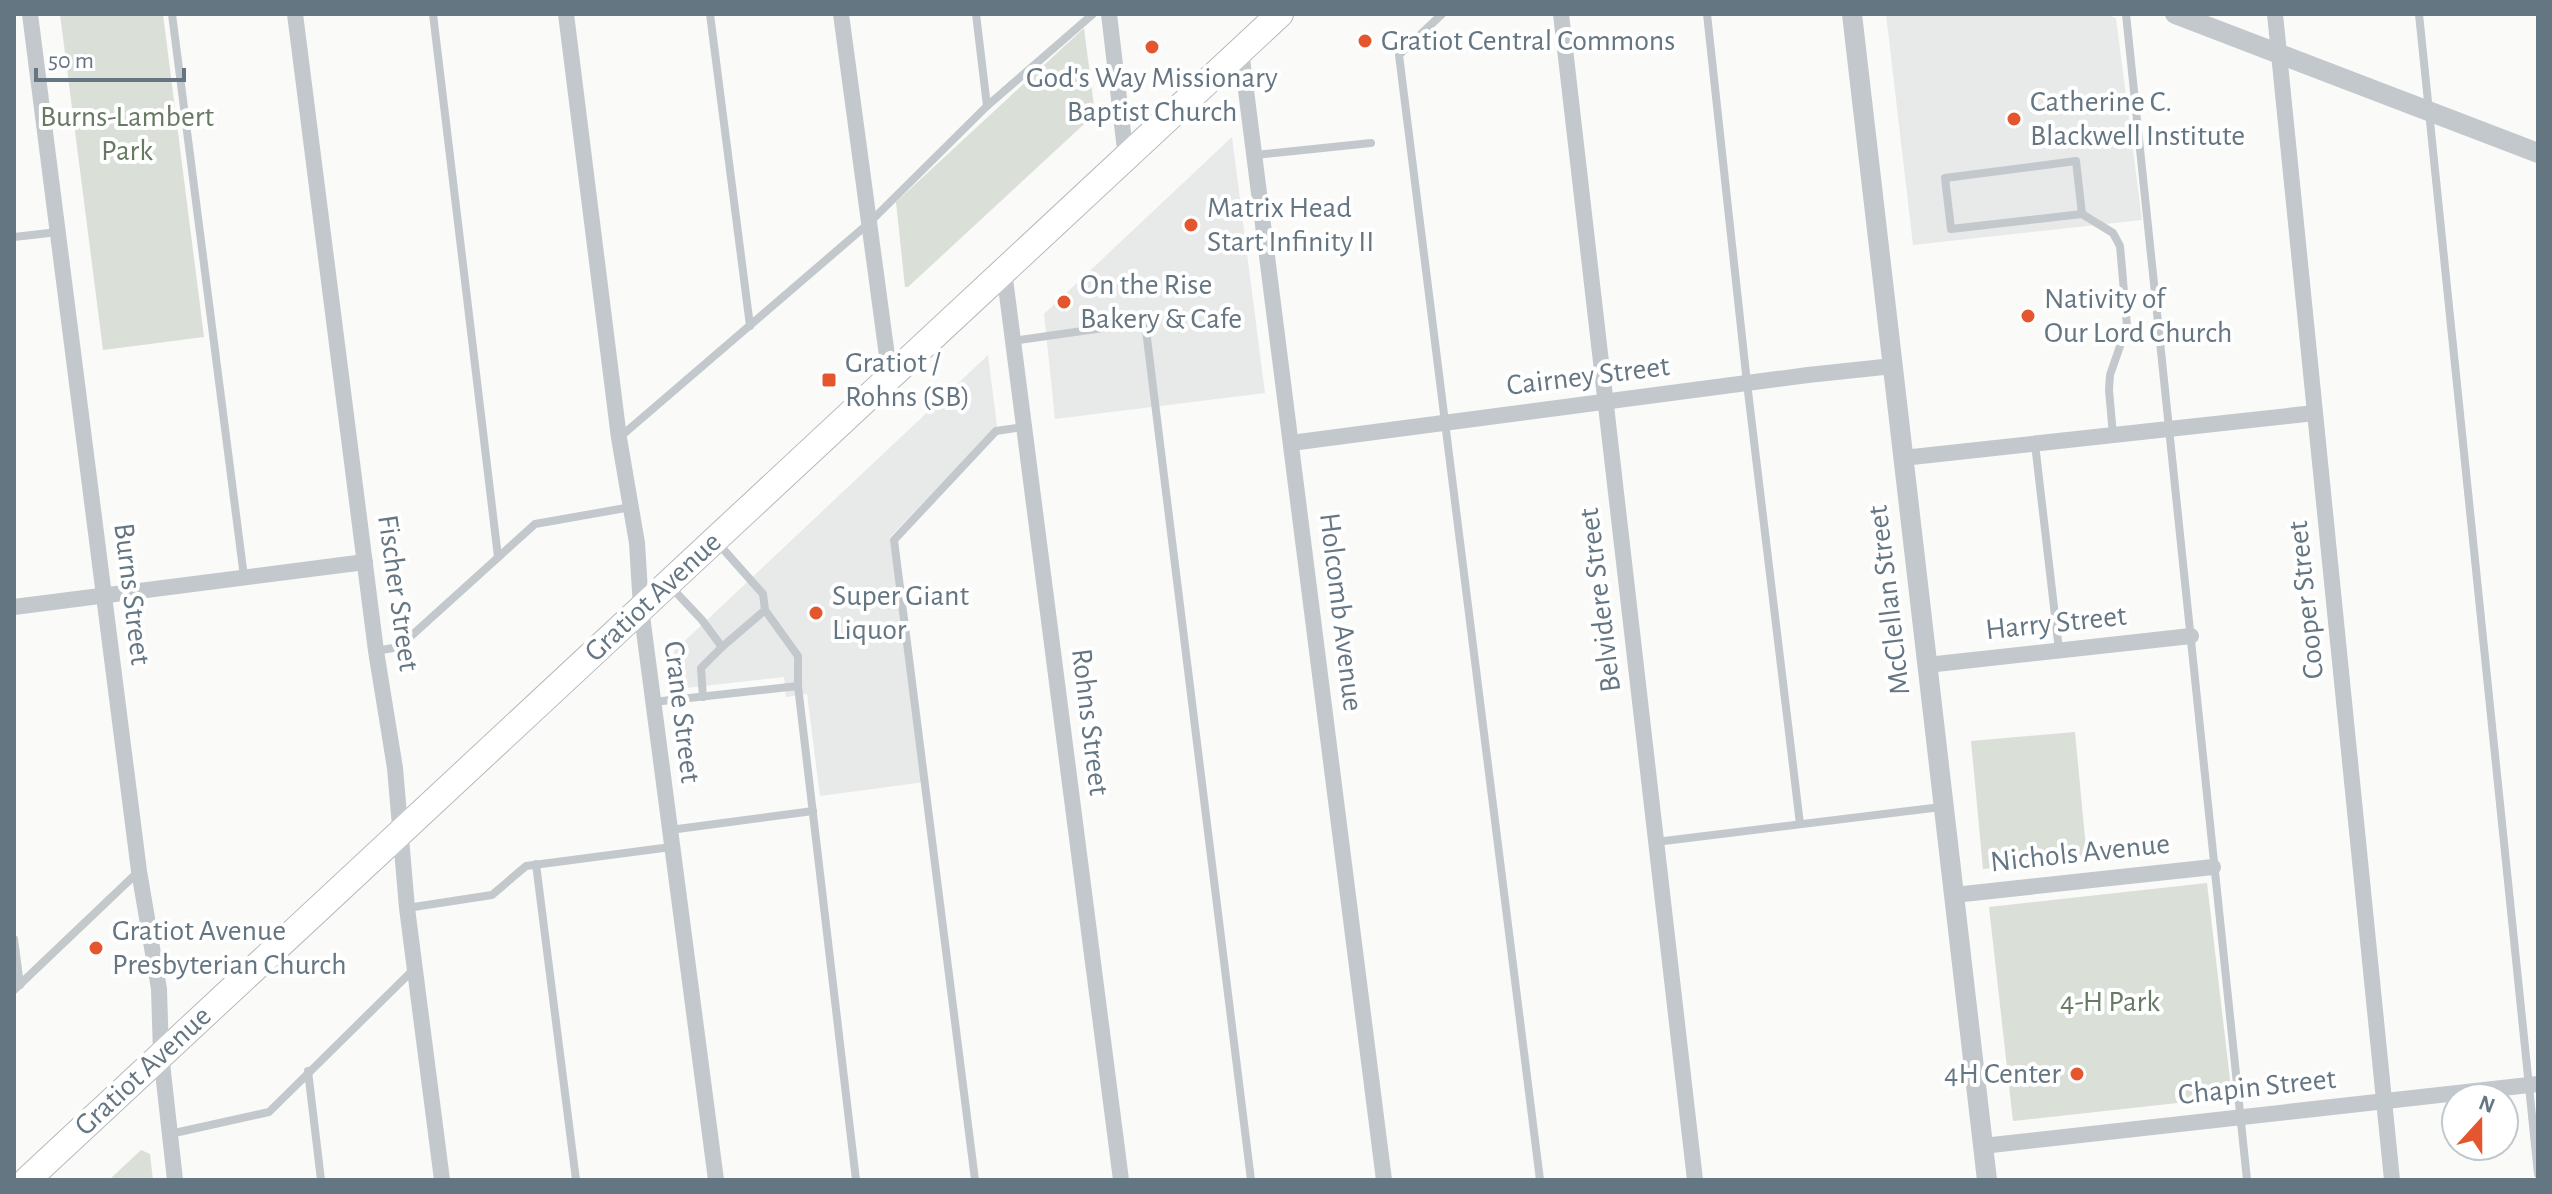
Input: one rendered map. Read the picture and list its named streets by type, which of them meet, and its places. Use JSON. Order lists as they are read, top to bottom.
{
  "streets": {
    "main road": ["Gratiot Avenue"],
    "street": [
      "Cairney Street",
      "Fischer Street",
      "Burns Street",
      "Belvidere Street",
      "McClellan Street",
      "Cooper Street",
      "Holcomb Avenue",
      "Harry Street",
      "Crane Street",
      "Rohns Street",
      "Nichols Avenue",
      "Chapin Street"
    ]
  },
  "crossings": [
    ["Cairney Street", "Belvidere Street"],
    ["Cairney Street", "McClellan Street"],
    ["Cairney Street", "Holcomb Avenue"],
    ["Fischer Street", "Gratiot Avenue"],
    ["Burns Street", "Gratiot Avenue"],
    ["Gratiot Avenue", "Holcomb Avenue"],
    ["Gratiot Avenue", "Crane Street"],
    ["Gratiot Avenue", "Rohns Street"],
    ["McClellan Street", "Harry Street"],
    ["McClellan Street", "Nichols Avenue"],
    ["McClellan Street", "Chapin Street"],
    ["Cooper Street", "Chapin Street"]
  ],
  "parks": ["Burns-Lambert Park", "4-H Park"],
  "places": {
    "other": [
      "Gratiot Central Commons",
      "God's Way Missionary Baptist Church",
      "Catherine C. Blackwell Institute",
      "Matrix Head Start Infinity II",
      "On the Rise Bakery & Cafe",
      "Nativity of Our Lord Church",
      "Super Giant Liquor",
      "Gratiot Avenue Presbyterian Church",
      "4H Center"
    ],
    "transit": ["Gratiot / Rohns (SB)"]
  },
  "scale_bar": "50 m",
  "north": "top"
}
